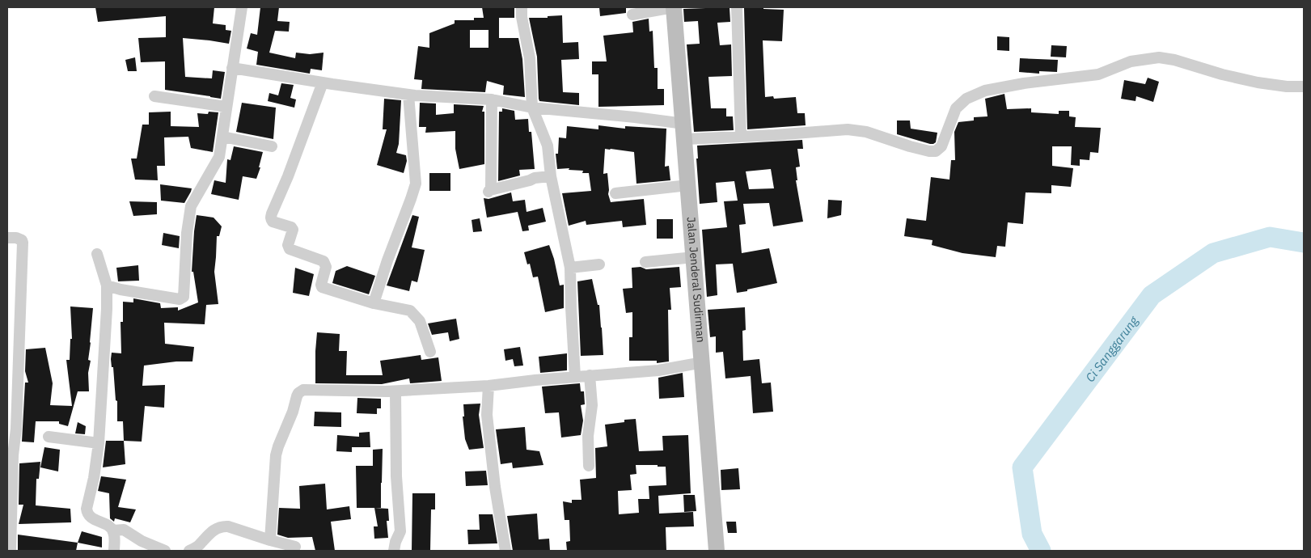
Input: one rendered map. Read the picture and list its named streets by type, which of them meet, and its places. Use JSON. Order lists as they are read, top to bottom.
{
  "streets": {
    "main road": ["Jalan Jenderal Sudirman"]
  },
  "water": ["Ci Sanggarung"]
}
